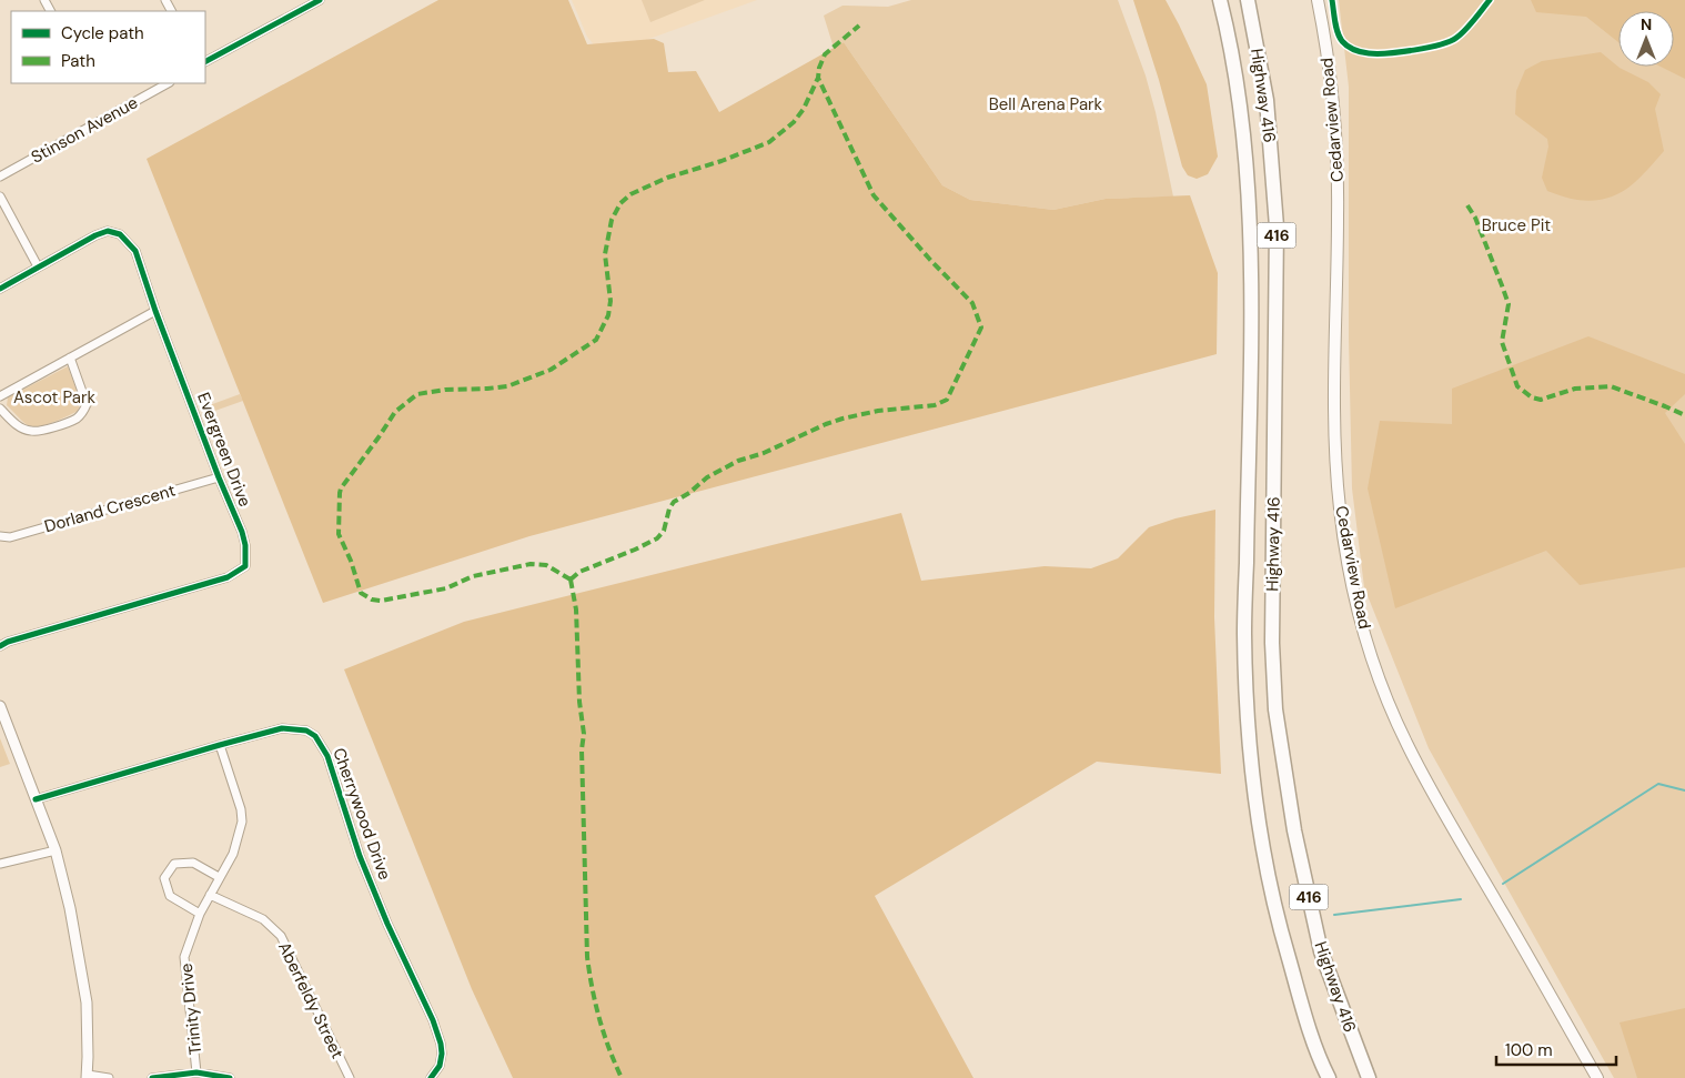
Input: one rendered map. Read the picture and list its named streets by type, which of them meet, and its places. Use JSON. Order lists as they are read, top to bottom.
{
  "streets": {
    "highway": ["Highway 416", "416"],
    "main road": ["Cedarview Road"],
    "street": [
      "Stinson Avenue",
      "Evergreen Drive",
      "Dorland Crescent",
      "Cherrywood Drive",
      "Aberfeldy Street",
      "Trinity Drive"
    ]
  },
  "crossings": [
    ["Evergreen Drive", "Dorland Crescent"],
    ["Cherrywood Drive", "Trinity Drive"],
    ["Aberfeldy Street", "Trinity Drive"]
  ],
  "parks": ["Bell Arena Park", "Bruce Pit", "Ascot Park"],
  "legend": ["Cycle path", "Path"],
  "scale_bar": "100 m",
  "north": "top"
}
